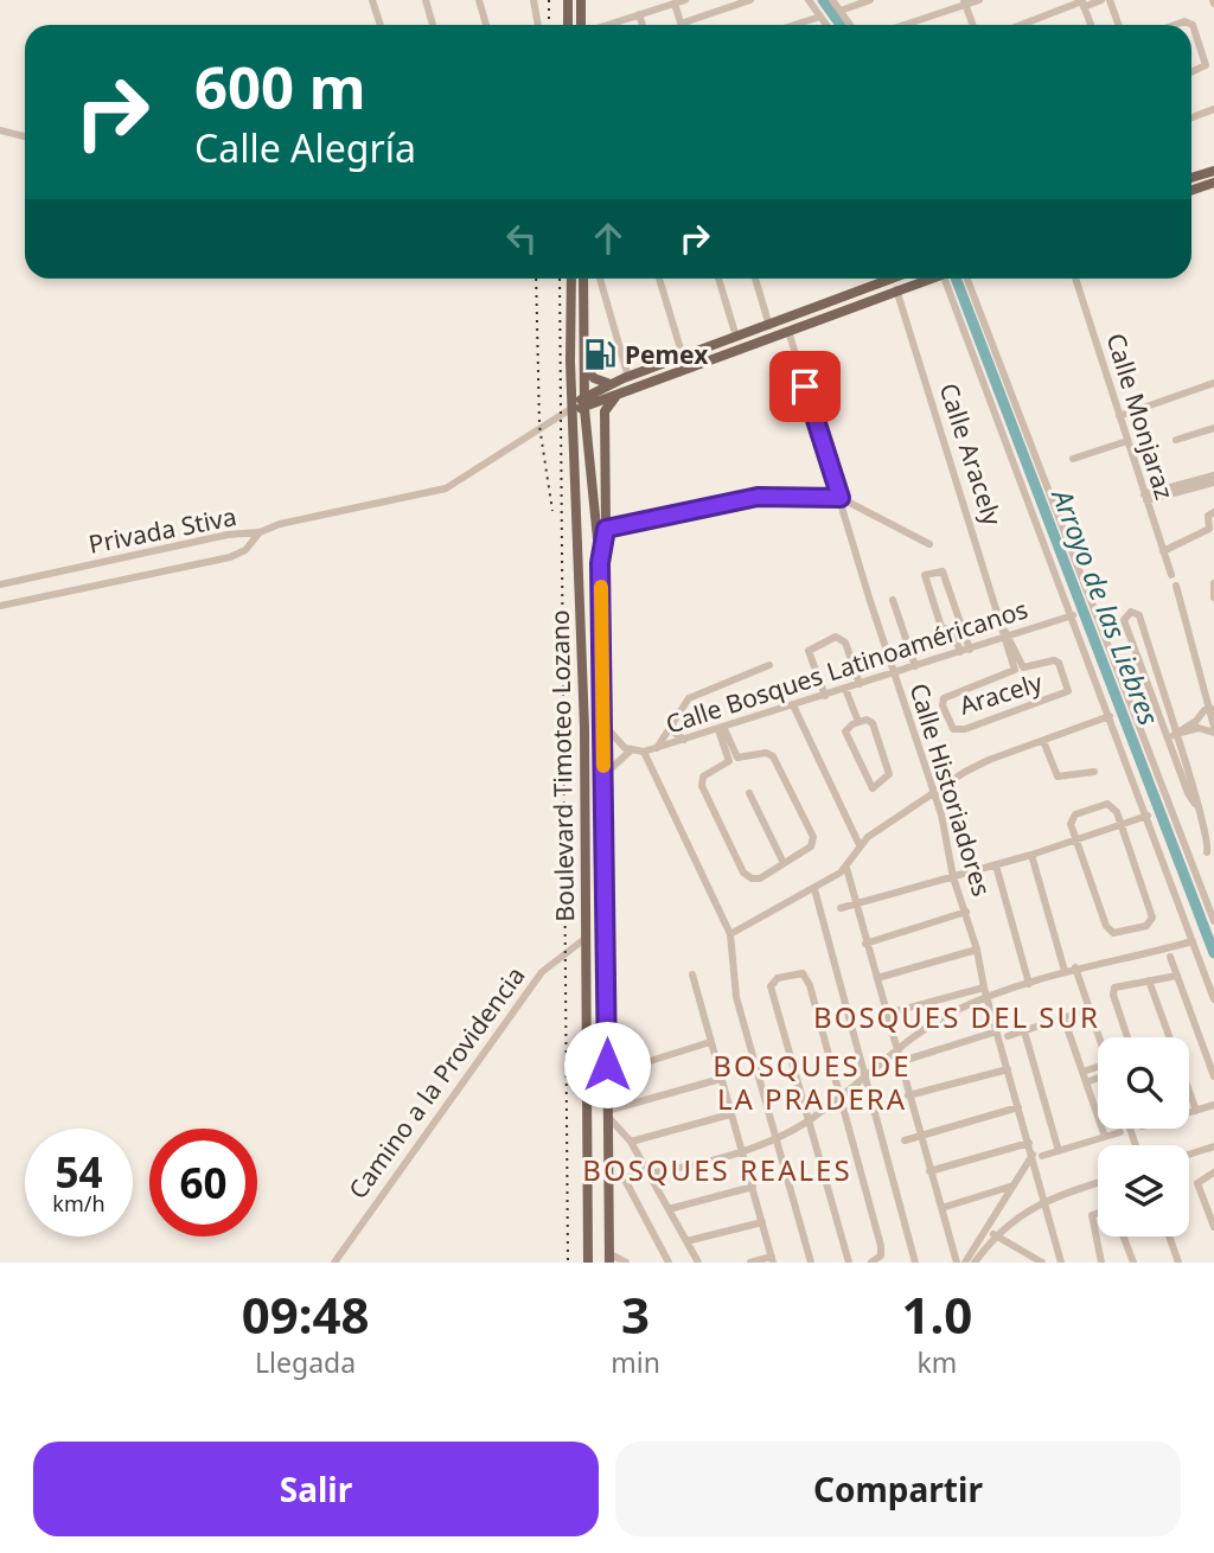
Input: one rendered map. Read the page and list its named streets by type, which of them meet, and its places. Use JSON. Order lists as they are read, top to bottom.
{
  "streets": {
    "main road": ["Boulevard Timoteo Lozano"],
    "street": [
      "Calle Monjaraz",
      "Calle Aracely",
      "Privada Stiva",
      "Calle Bosques Latinoaméricanos",
      "Aracely",
      "Calle Historiadores",
      "Camino a la Providencia"
    ]
  },
  "crossings": [
    ["Calle Aracely", "Calle Bosques Latinoaméricanos"],
    ["Calle Aracely", "Aracely"],
    ["Calle Bosques Latinoaméricanos", "Aracely"],
    ["Calle Bosques Latinoaméricanos", "Calle Historiadores"],
    ["Boulevard Timoteo Lozano", "Camino a la Providencia"]
  ],
  "districts": ["BOSQUES DEL SUR", "BOSQUES DE LA PRADERA", "BOSQUES REALES"],
  "water": ["Arroyo de las Liebres"],
  "places": {
    "fuel station": ["Pemex"]
  },
  "page": {
    "turn": ["600 m", "Calle Alegría"],
    "speed": "54 km/h",
    "limit": "60",
    "eta": [
      "09:48",
      "Llegada",
      "3",
      "min",
      "1.0",
      "km"
    ],
    "buttons": ["Salir", "Compartir"]
  }
}
